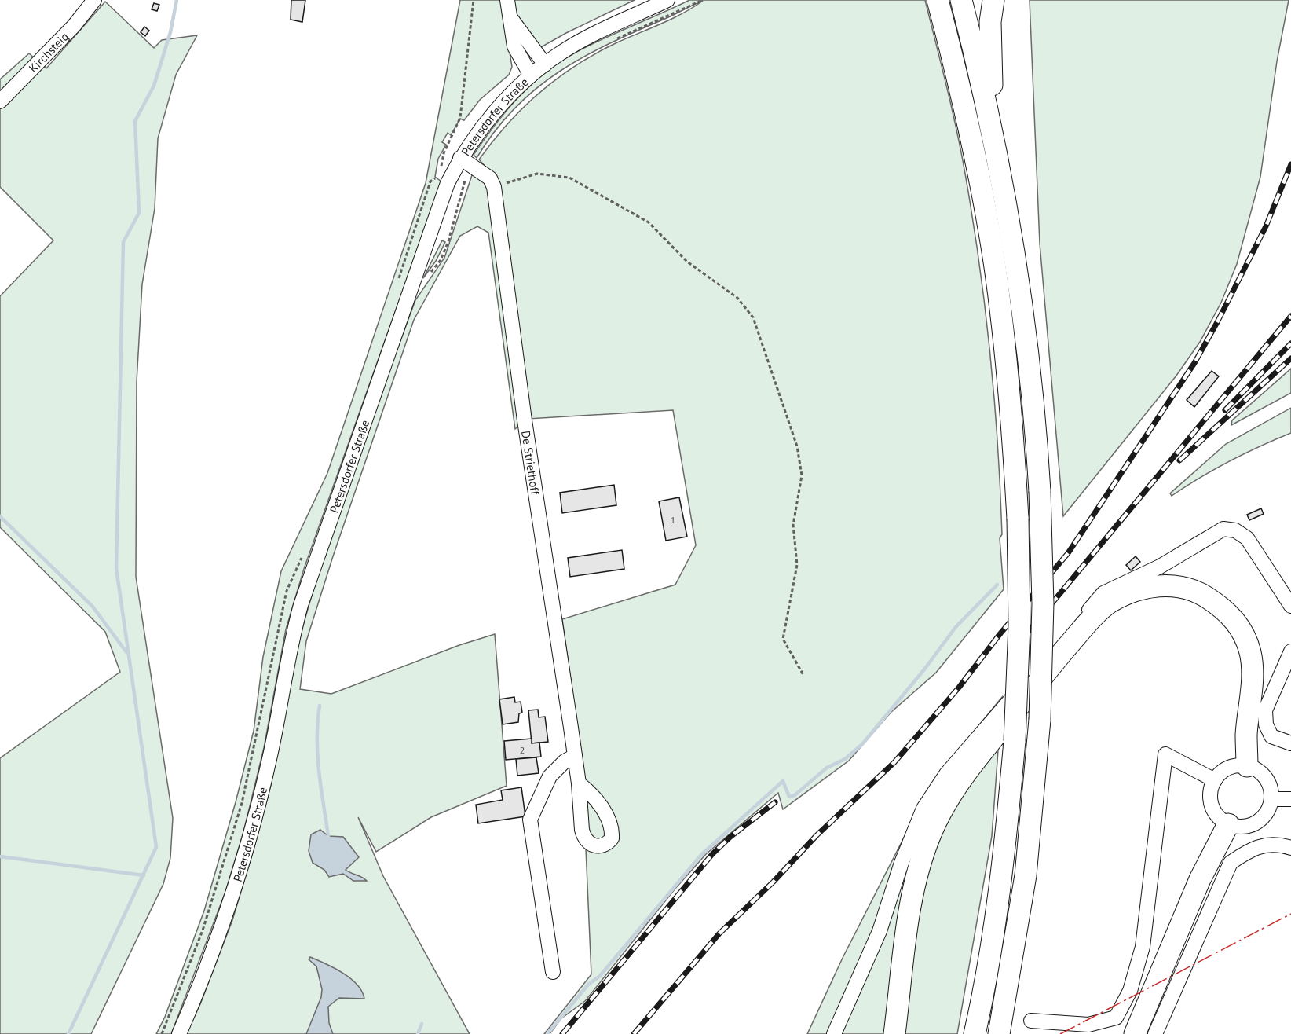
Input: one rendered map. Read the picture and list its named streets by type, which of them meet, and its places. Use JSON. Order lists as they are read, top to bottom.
{
  "streets": {
    "street": ["Kirchsteig", "Petersdorfer Straße", "De Striethoff"]
  },
  "house_numbers": ["1", "2"]
}
